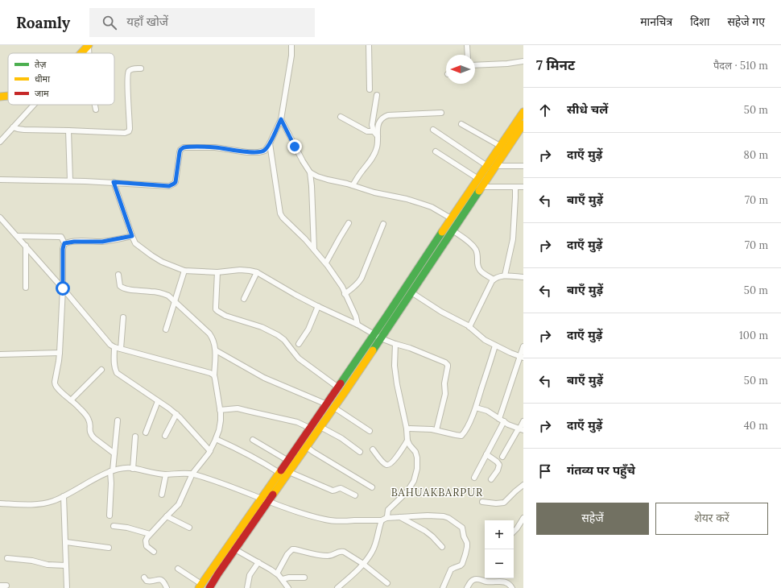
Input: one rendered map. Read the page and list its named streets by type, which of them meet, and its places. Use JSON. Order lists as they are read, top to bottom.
{
  "districts": ["BAHUAKBARPUR"],
  "legend": ["तेज़", "धीमा", "जाम"],
  "north": "left",
  "page": {
    "header": "Roamly",
    "search": "यहाँ खोजें",
    "nav": ["मानचित्र", "दिशा", "सहेजे गए"],
    "heading": ["7 मिनट", "पैदल · 510 m"],
    "list": [
      ["सीधे चलें", "50 m"],
      ["दाएँ मुड़ें", "80 m"],
      ["बाएँ मुड़ें", "70 m"],
      ["दाएँ मुड़ें", "70 m"],
      ["बाएँ मुड़ें", "50 m"],
      ["दाएँ मुड़ें", "100 m"],
      ["बाएँ मुड़ें", "50 m"],
      ["दाएँ मुड़ें", "40 m"],
      "गंतव्य पर पहुँचे"
    ],
    "buttons": ["सहेजें", "शेयर करें"],
    "map_buttons": ["+", "−"]
  }
}
